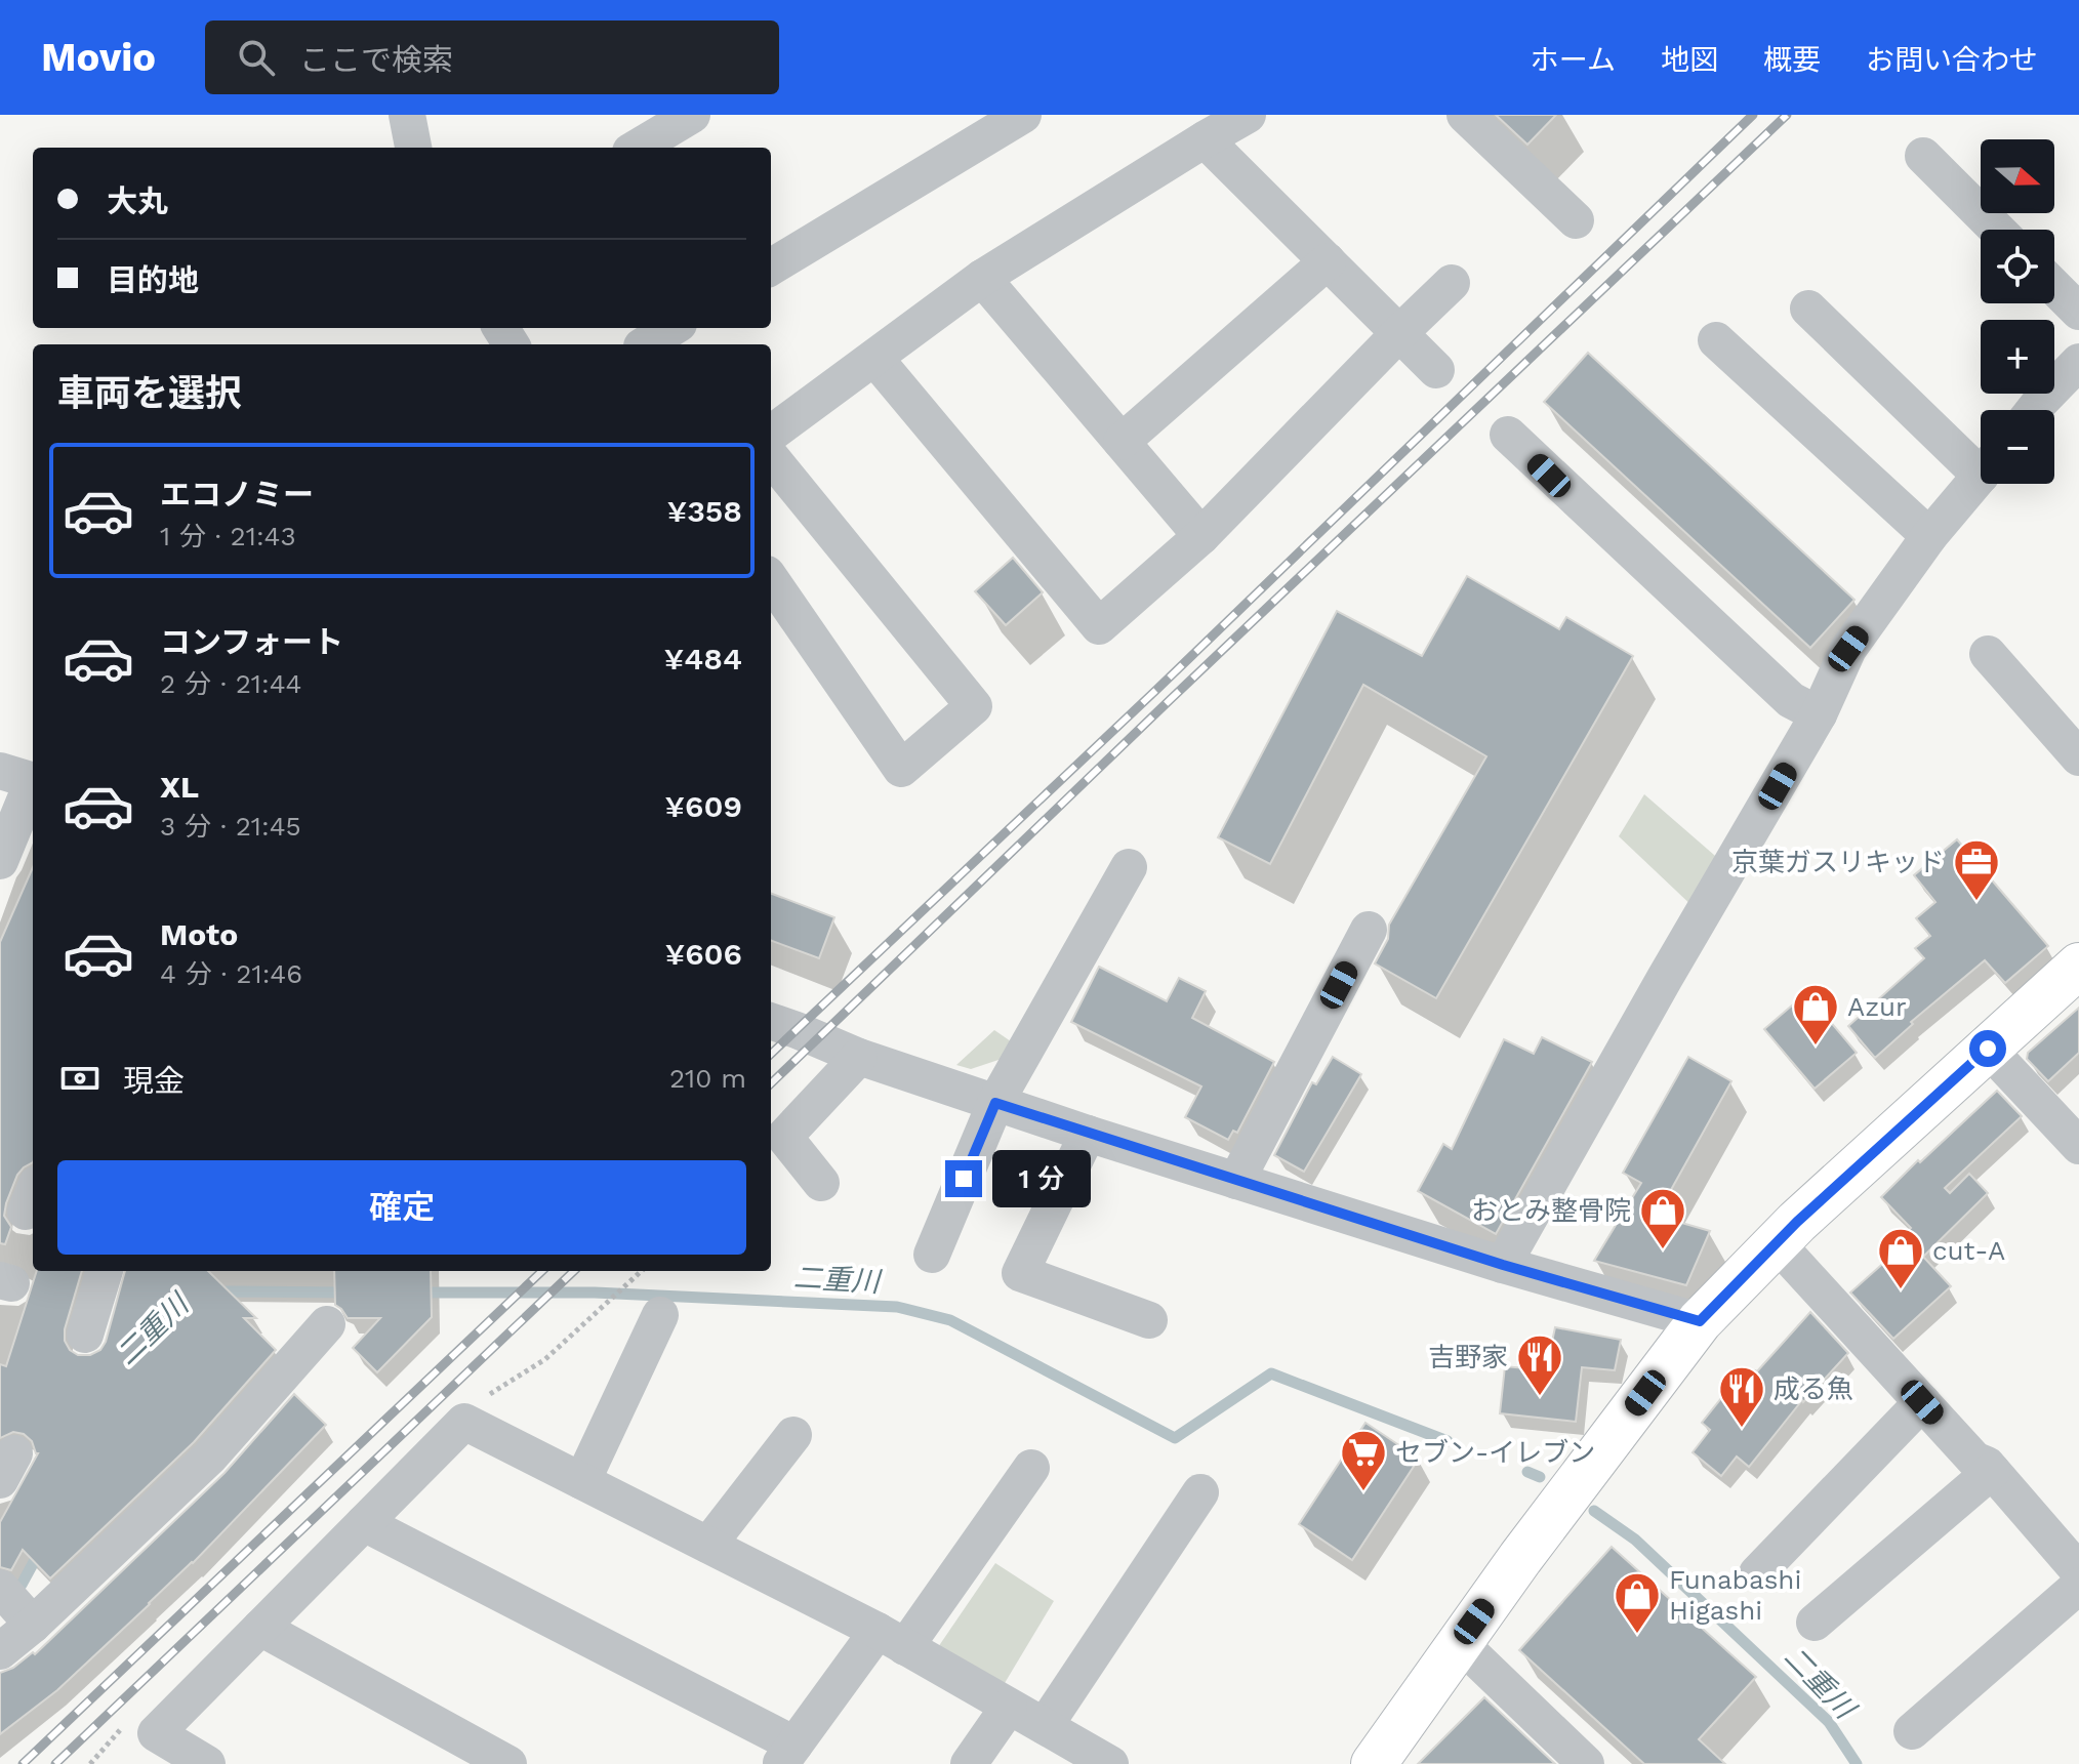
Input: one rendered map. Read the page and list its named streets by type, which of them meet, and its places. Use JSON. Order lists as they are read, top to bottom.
{
  "water": ["二重川"],
  "places": {
    "office": ["京葉ガスリキッド"],
    "shop": [
      "Azur",
      "おとみ整骨院",
      "cut-A",
      "Funabashi Higashi"
    ],
    "restaurant": ["吉野家", "成る魚"],
    "supermarket": ["セブン-イレブン"]
  },
  "north": "right",
  "page": {
    "header": "Movio",
    "search": "ここで検索",
    "nav": [
      "ホーム",
      "地図",
      "概要",
      "お問い合わせ"
    ],
    "map_buttons": ["+", "−"],
    "banner": ["大丸", "目的地"],
    "heading": "車両を選択",
    "list": [
      {
        "name": "エコノミー",
        "note": "1 分 · 21:43",
        "value": "¥358"
      },
      {
        "name": "コンフォート",
        "note": "2 分 · 21:44",
        "value": "¥484"
      },
      {
        "name": "XL",
        "note": "3 分 · 21:45",
        "value": "¥609"
      },
      {
        "name": "Moto",
        "note": "4 分 · 21:46",
        "value": "¥606"
      }
    ],
    "pay": ["現金", "210 m"],
    "buttons": "確定",
    "bubble": "1 分"
  }
}
